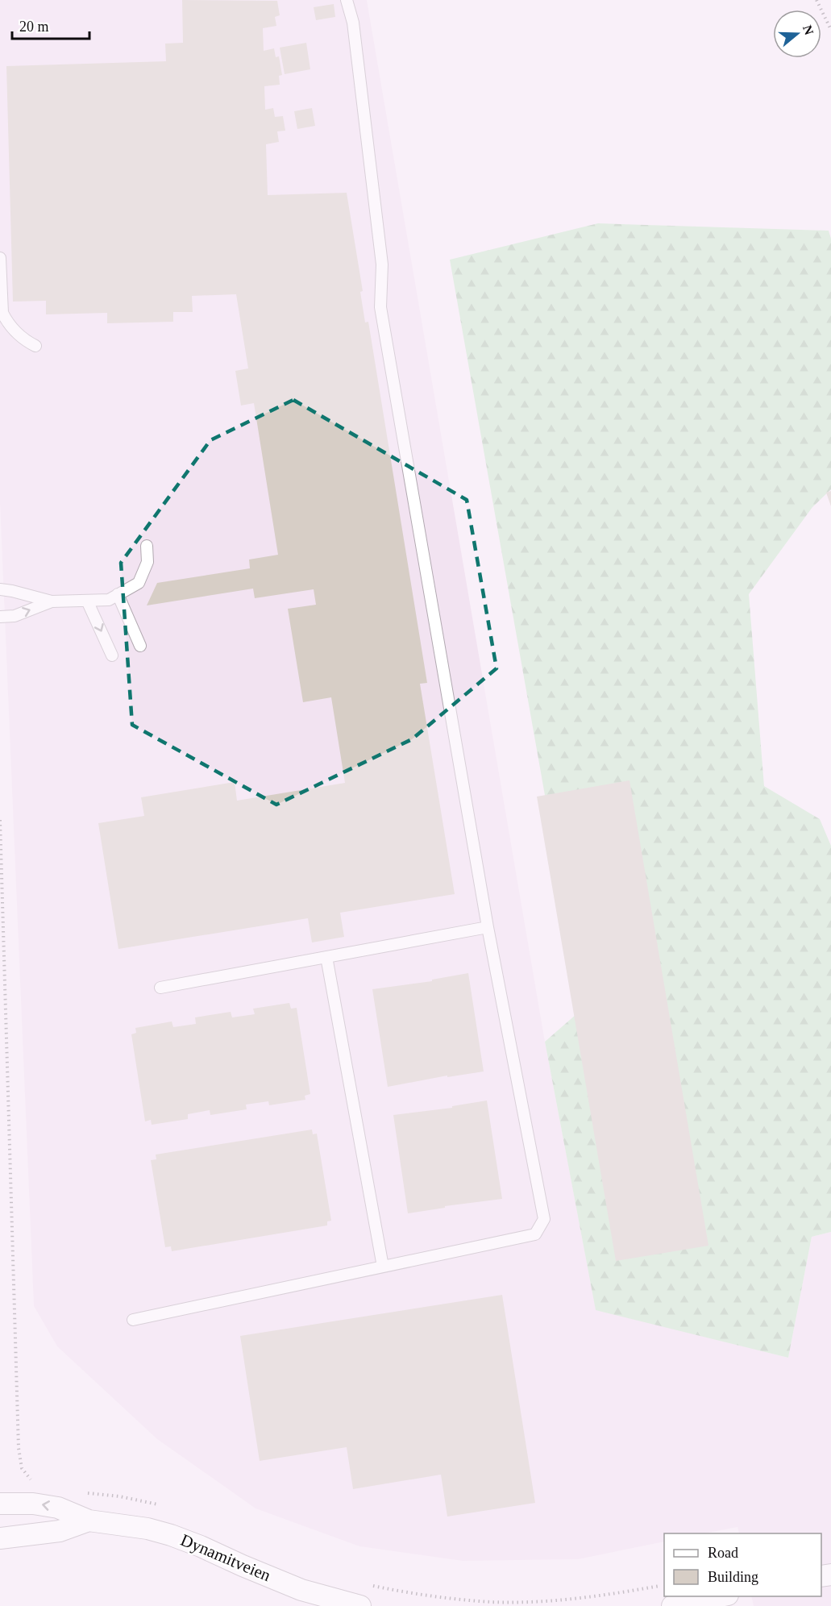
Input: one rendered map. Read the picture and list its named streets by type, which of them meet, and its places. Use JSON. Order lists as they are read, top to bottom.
{
  "streets": {
    "street": ["Dynamitveien"]
  },
  "legend": ["Road", "Building"],
  "scale_bar": "20 m",
  "north": "right"
}
